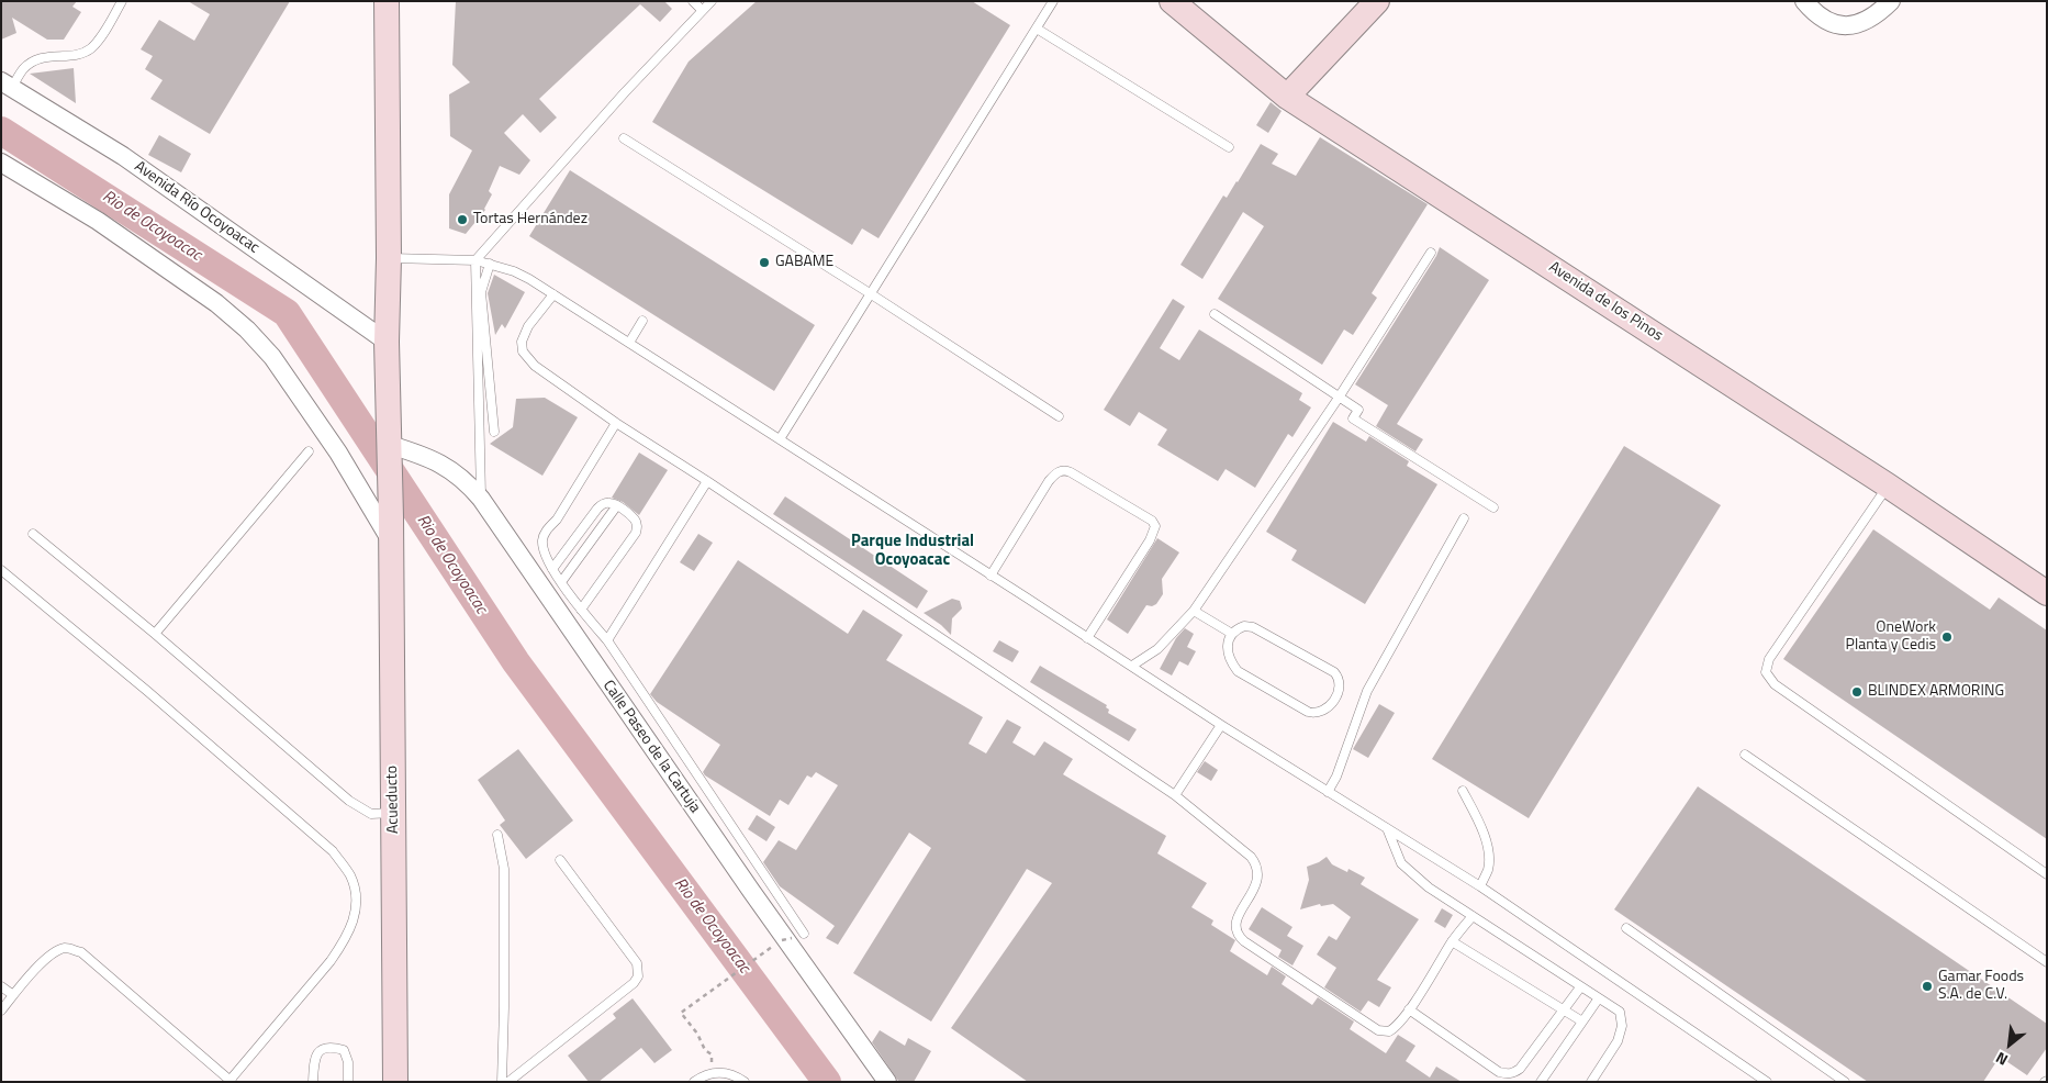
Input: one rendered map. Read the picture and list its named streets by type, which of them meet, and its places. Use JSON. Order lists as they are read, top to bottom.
{
  "streets": {
    "street": [
      "Avenida Río Ocoyoacac",
      "Avenida de los Pinos",
      "Calle Paseo de la Cartuja",
      "Acueducto"
    ]
  },
  "crossings": [
    ["Avenida Río Ocoyoacac", "Acueducto"],
    ["Calle Paseo de la Cartuja", "Acueducto"]
  ],
  "districts": ["Parque Industrial Ocoyoacac"],
  "water": ["Rio de Ocoyoacac"],
  "places": [
    "Tortas Hernández",
    "GABAME",
    "OneWork Planta y Cedis",
    "BLINDEX ARMORING",
    "Gamar Foods S.A. de C.V."
  ],
  "north": "bottom left"
}
